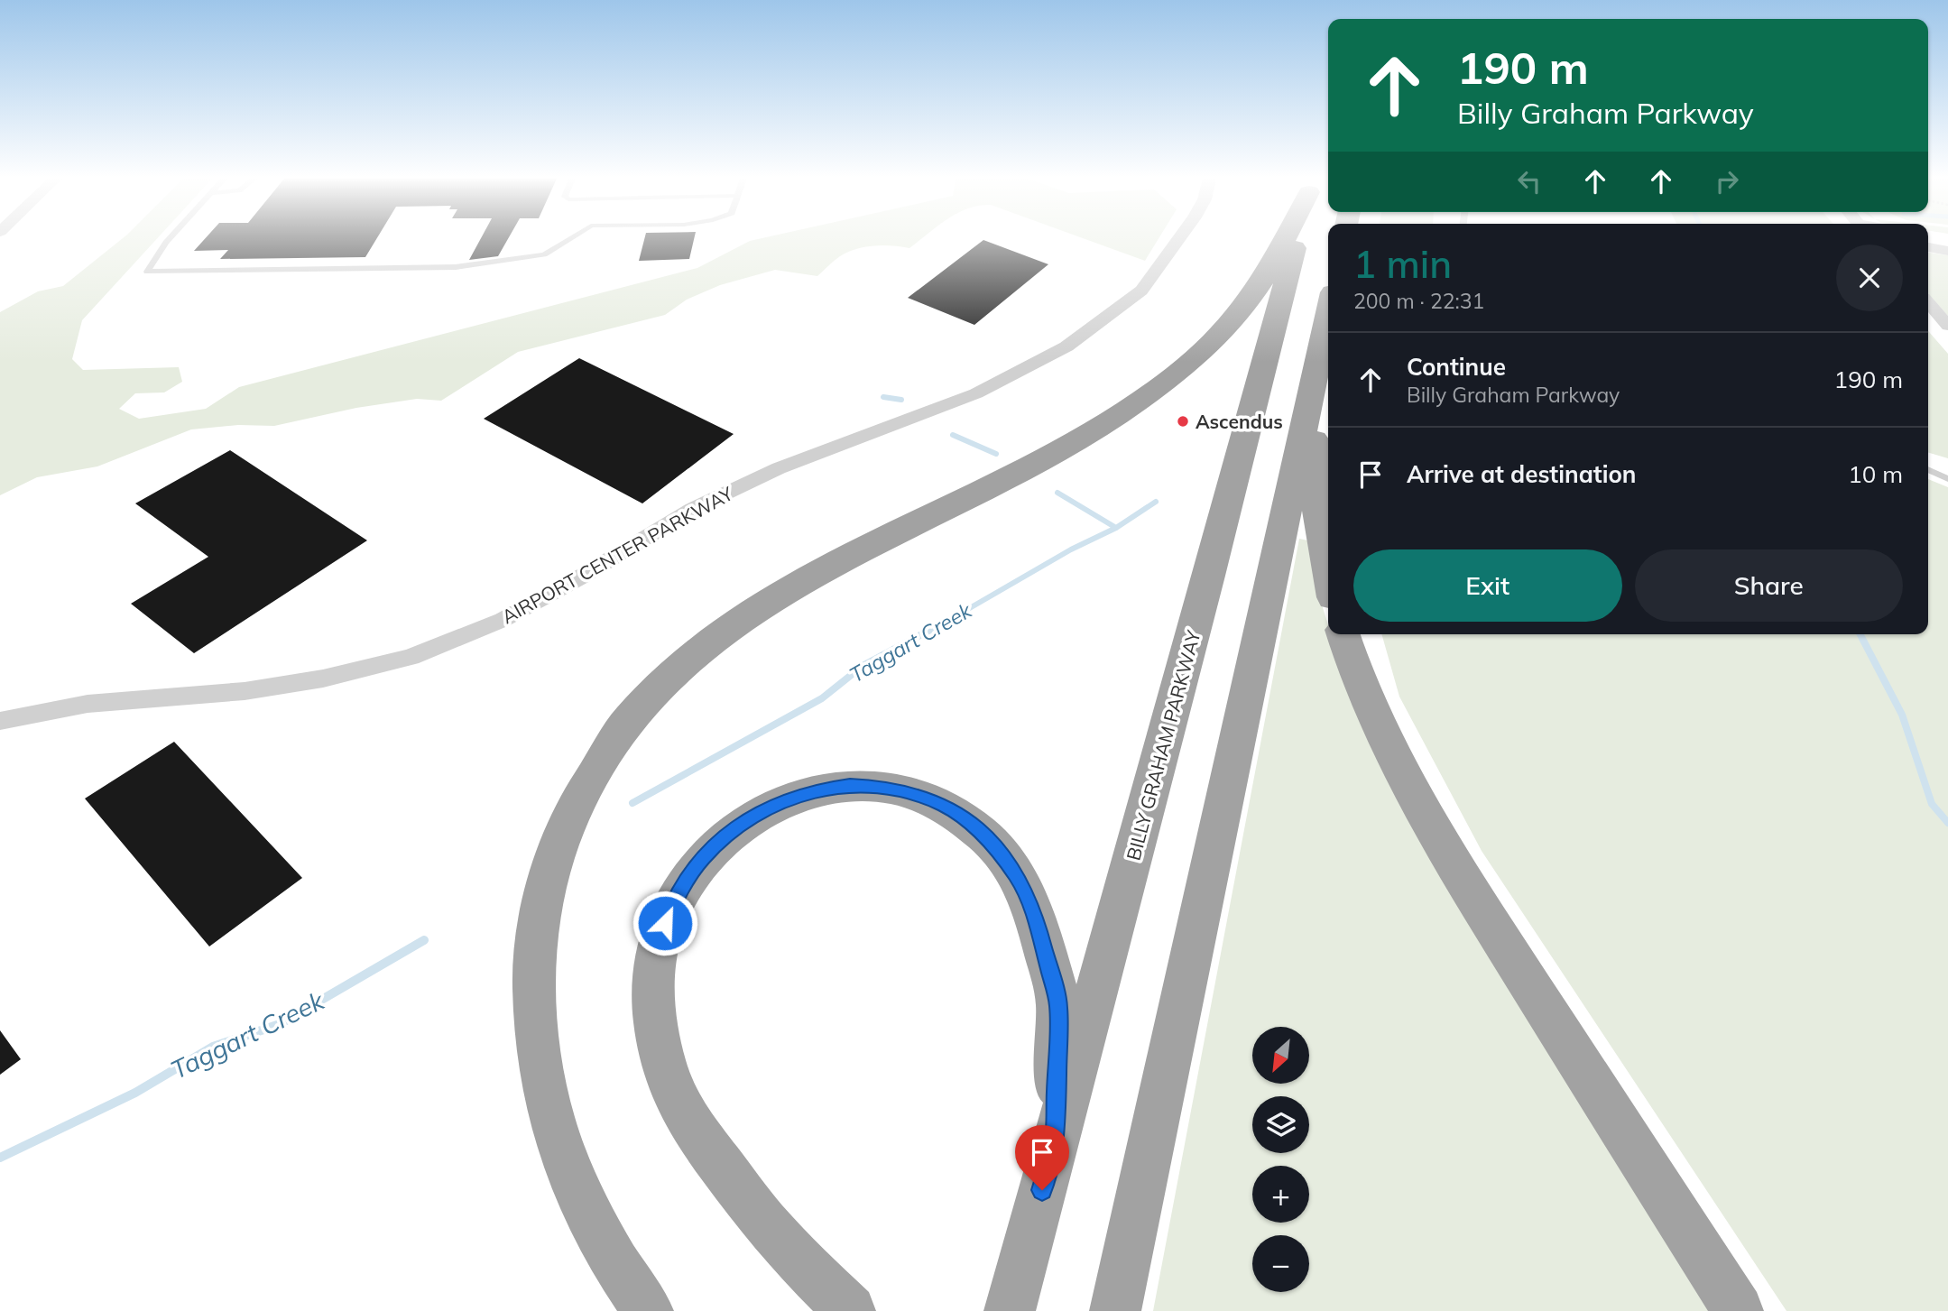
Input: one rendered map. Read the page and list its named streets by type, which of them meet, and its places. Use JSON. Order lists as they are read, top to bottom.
{
  "streets": {
    "highway": ["BILLY GRAHAM PARKWAY"],
    "street": ["AIRPORT CENTER PARKWAY"]
  },
  "water": ["Taggart Creek"],
  "places": ["Ascendus"],
  "north": "bottom left",
  "page": {
    "turn": ["190 m", "Billy Graham Parkway"],
    "heading": ["1 min", "200 m · 22:31"],
    "list": [
      {
        "name": "Continue",
        "note": "Billy Graham Parkway",
        "value": "190 m"
      },
      {
        "name": "Arrive at destination",
        "value": "10 m"
      }
    ],
    "buttons": ["Exit", "Share"],
    "map_buttons": ["+", "−"]
  }
}
